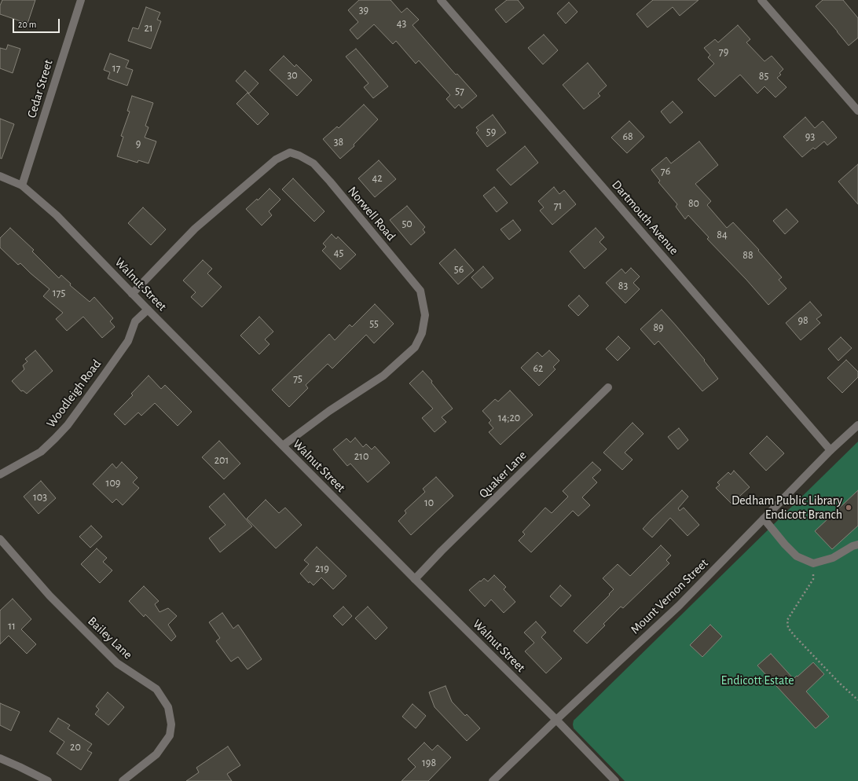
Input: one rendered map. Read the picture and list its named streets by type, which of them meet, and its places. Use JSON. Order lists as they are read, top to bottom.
{
  "streets": {
    "street": [
      "Cedar Street",
      "Norwell Road",
      "Dartmouth Avenue",
      "Walnut Street",
      "Woodleigh Road",
      "Quaker Lane",
      "Mount Vernon Street",
      "Bailey Lane"
    ]
  },
  "crossings": [
    ["Cedar Street", "Walnut Street"],
    ["Norwell Road", "Walnut Street"],
    ["Dartmouth Avenue", "Mount Vernon Street"],
    ["Walnut Street", "Woodleigh Road"],
    ["Walnut Street", "Quaker Lane"],
    ["Walnut Street", "Mount Vernon Street"]
  ],
  "parks": ["Endicott Estate"],
  "places": ["Dedham Public Library Endicott Branch"],
  "house_numbers": [
    "39",
    "43",
    "21",
    "79",
    "17",
    "30",
    "85",
    "57",
    "59",
    "68",
    "93",
    "38",
    "9",
    "76",
    "42",
    "80",
    "71",
    "50",
    "84",
    "45",
    "88",
    "56",
    "83",
    "175",
    "98",
    "55",
    "89",
    "62",
    "75",
    "14;20",
    "210",
    "201",
    "109",
    "103",
    "10",
    "219",
    "11",
    "20",
    "198"
  ],
  "scale_bar": "20 m"
}
